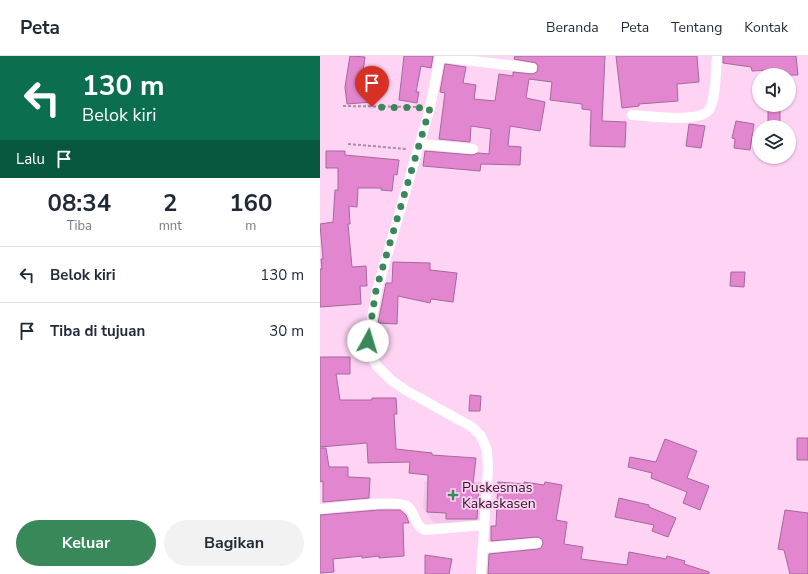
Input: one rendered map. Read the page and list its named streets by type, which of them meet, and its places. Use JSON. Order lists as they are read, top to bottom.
{
  "places": {
    "health": ["Puskesmas Kakaskasen"]
  },
  "page": {
    "header": "Peta",
    "nav": [
      "Beranda",
      "Peta",
      "Tentang",
      "Kontak"
    ],
    "turn": ["130 m", "Belok kiri"],
    "then": "Lalu",
    "eta": [
      "08:34",
      "Tiba",
      "2",
      "mnt",
      "160",
      "m"
    ],
    "list": [
      {
        "name": "Belok kiri",
        "value": "130 m"
      },
      {
        "name": "Tiba di tujuan",
        "value": "30 m"
      }
    ],
    "buttons": ["Keluar", "Bagikan"]
  }
}
